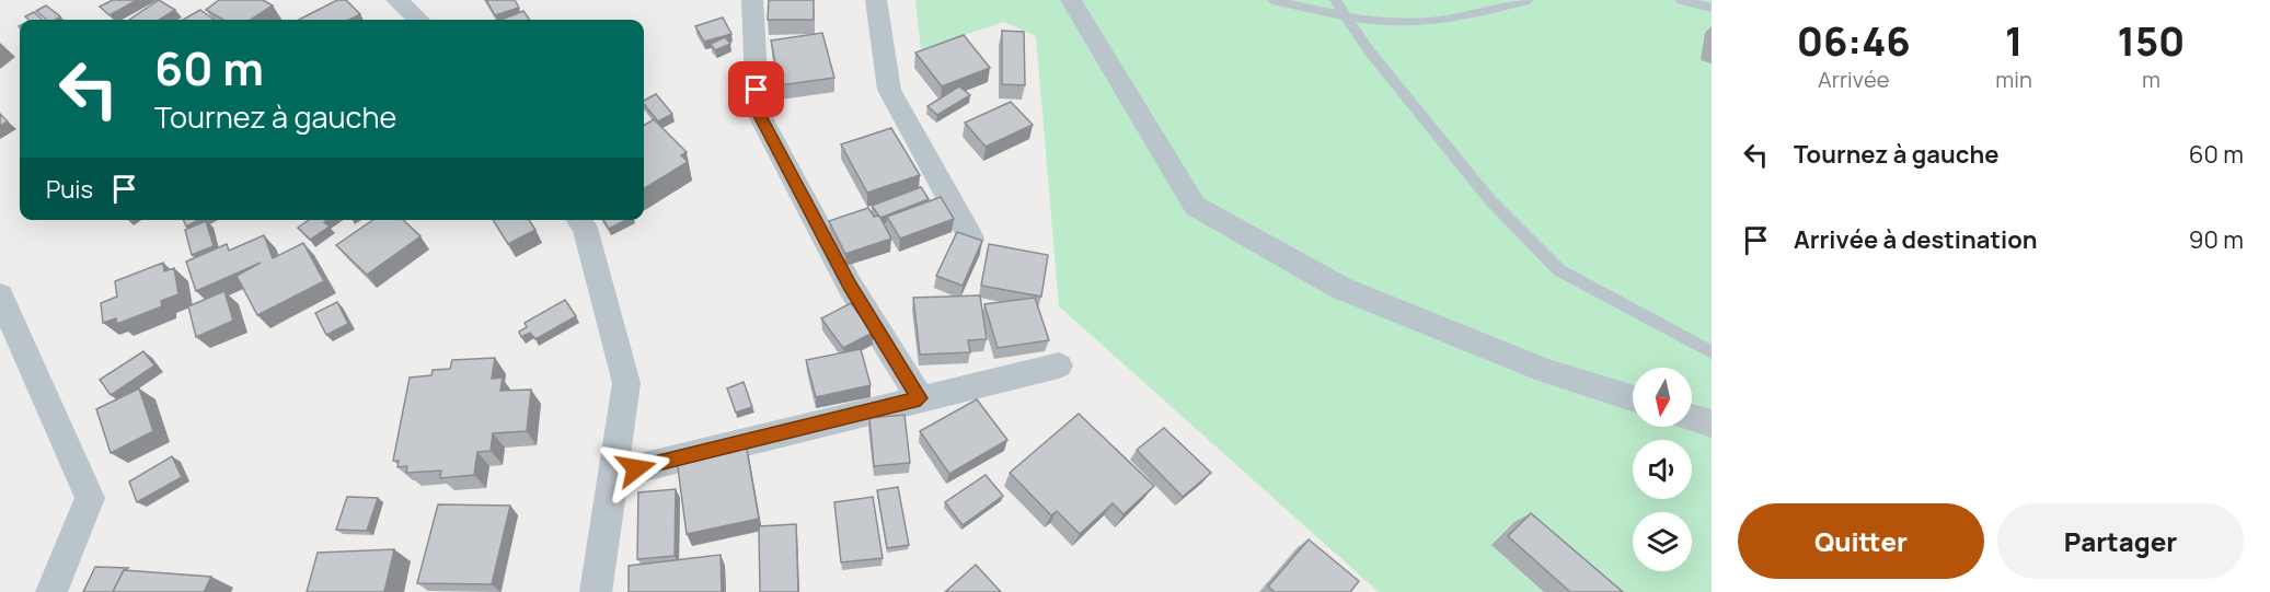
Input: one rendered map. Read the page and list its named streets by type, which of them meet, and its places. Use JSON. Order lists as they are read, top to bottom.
{
  "north": "bottom",
  "page": {
    "eta": [
      "06:46",
      "Arrivée",
      "1",
      "min",
      "150",
      "m"
    ],
    "turn": ["60 m", "Tournez à gauche"],
    "list": [
      {
        "name": "Tournez à gauche",
        "value": "60 m"
      },
      {
        "name": "Arrivée à destination",
        "value": "90 m"
      }
    ],
    "then": "Puis",
    "buttons": ["Quitter", "Partager"]
  }
}
